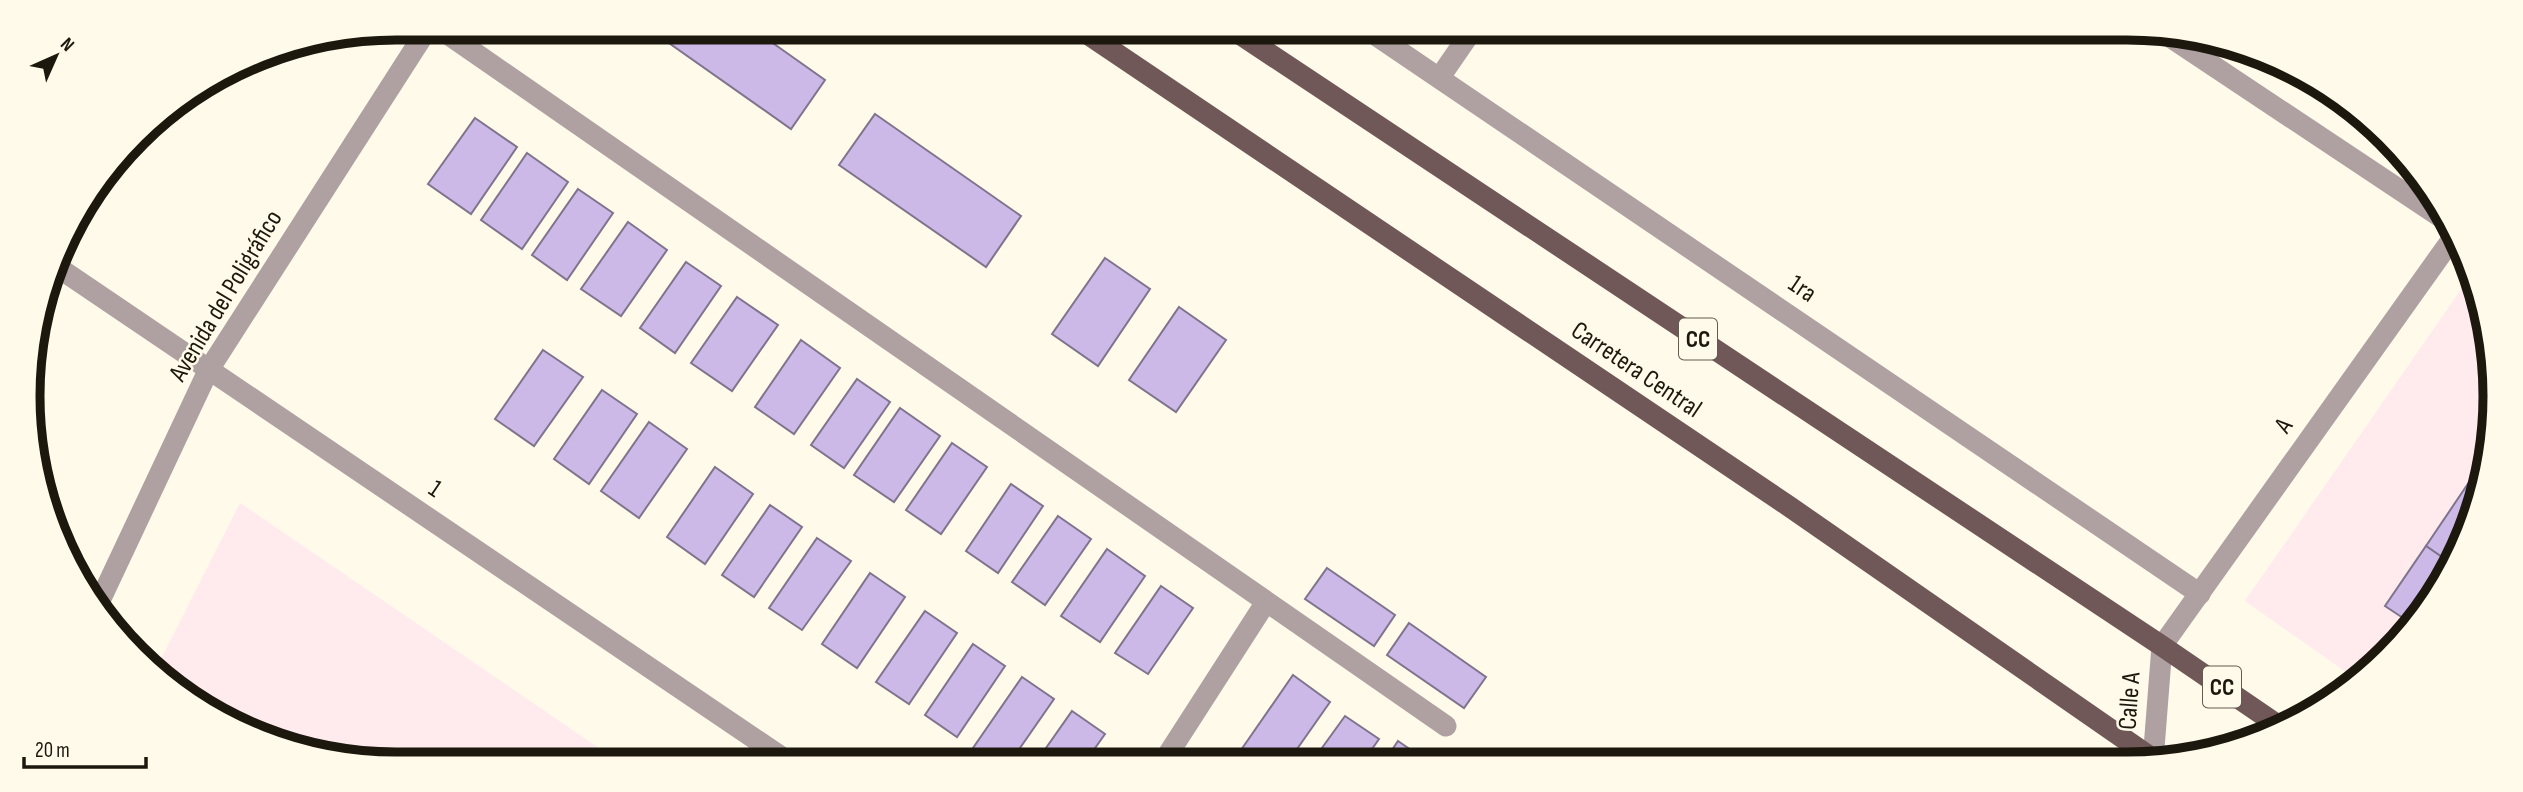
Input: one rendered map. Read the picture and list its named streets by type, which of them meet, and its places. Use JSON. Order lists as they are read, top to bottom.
{
  "streets": {
    "main road": ["CC", "Carretera Central"],
    "street": [
      "1ra",
      "Avenida del Poligráfico",
      "A",
      "1",
      "Calle A"
    ]
  },
  "crossings": [
    ["1ra", "A"],
    ["Avenida del Poligráfico", "1"],
    ["CC", "A"],
    ["CC", "Calle A"],
    ["A", "Calle A"]
  ],
  "scale_bar": "20 m",
  "north": "top right"
}
